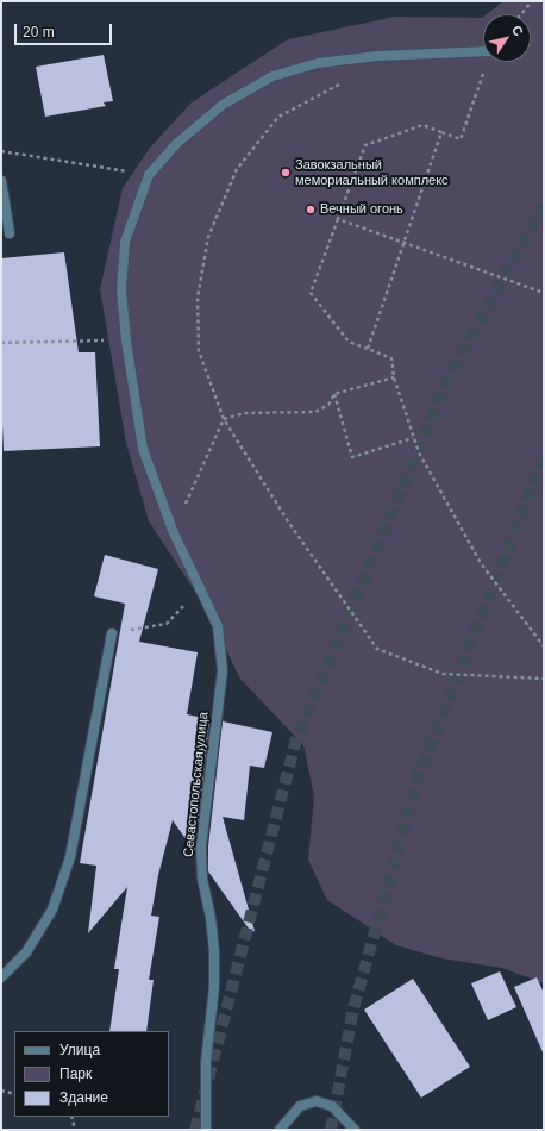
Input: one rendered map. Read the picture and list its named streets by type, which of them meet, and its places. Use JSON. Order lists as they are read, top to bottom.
{
  "streets": {
    "street": ["Севастопольская улица"]
  },
  "places": ["Завокзальный мемориальный комплекс", "Вечный огонь"],
  "legend": ["Улица", "Парк", "Здание"],
  "scale_bar": "20 m",
  "north": "top right"
}
